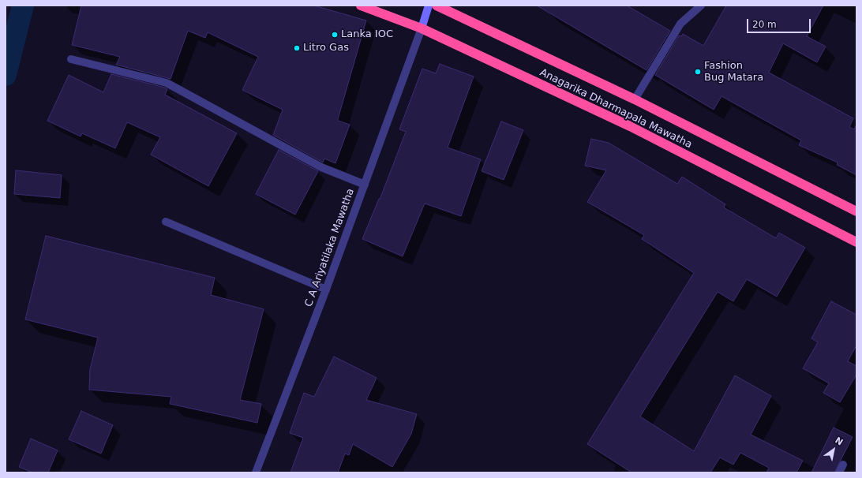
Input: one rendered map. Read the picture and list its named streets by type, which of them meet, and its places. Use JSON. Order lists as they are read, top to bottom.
{
  "streets": {
    "highway": ["Anagarika Dharmapala Mawatha"],
    "street": ["C A Ariyatilaka Mawatha"]
  },
  "crossings": [
    ["Anagarika Dharmapala Mawatha", "C A Ariyatilaka Mawatha"]
  ],
  "places": ["Lanka IOC", "Litro Gas", "Fashion Bug Matara"],
  "scale_bar": "20 m",
  "north": "top right"
}
